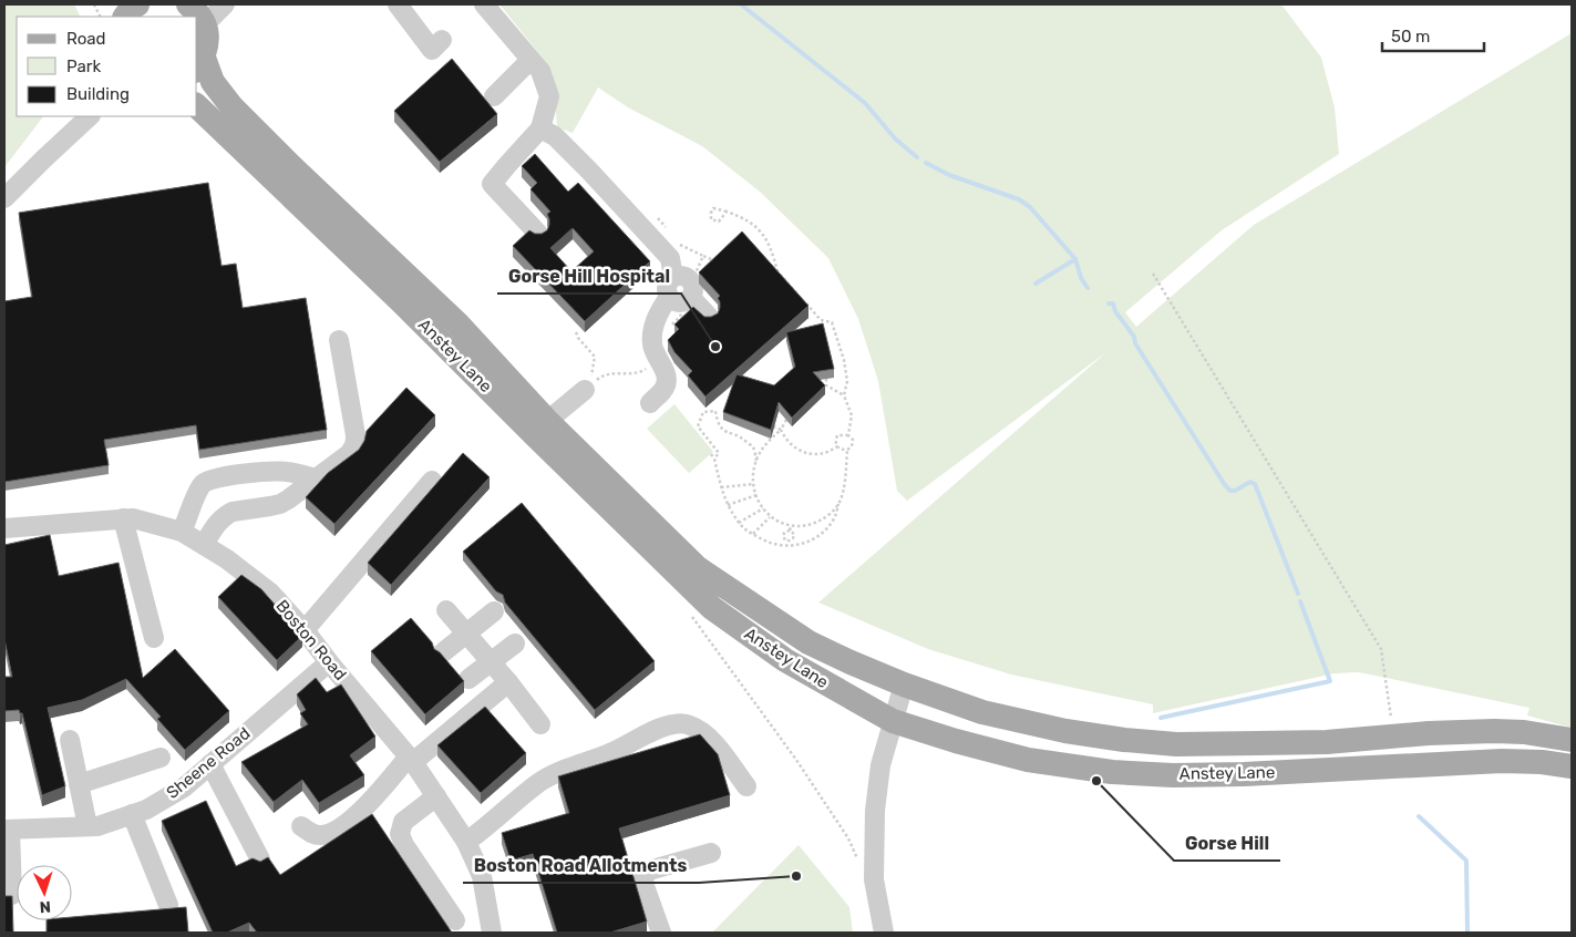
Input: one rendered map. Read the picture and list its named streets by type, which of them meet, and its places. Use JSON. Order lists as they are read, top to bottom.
{
  "streets": {
    "main road": ["Anstey Lane"],
    "street": ["Boston Road", "Sheene Road"]
  },
  "crossings": [
    ["Boston Road", "Sheene Road"]
  ],
  "places": ["Gorse Hill Hospital", "Gorse Hill", "Boston Road Allotments"],
  "legend": ["Road", "Park", "Building"],
  "scale_bar": "50 m",
  "north": "bottom"
}
